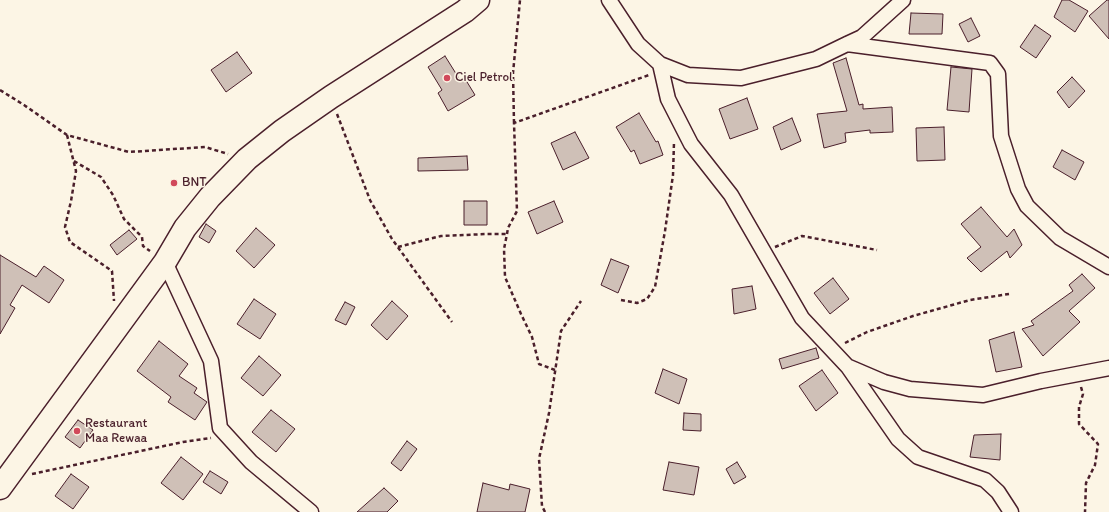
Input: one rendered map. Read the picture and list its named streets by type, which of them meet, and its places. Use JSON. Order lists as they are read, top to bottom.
{
  "places": ["Ciel Petrol", "BNT", "Restaurant Maa Rewaa"]
}
